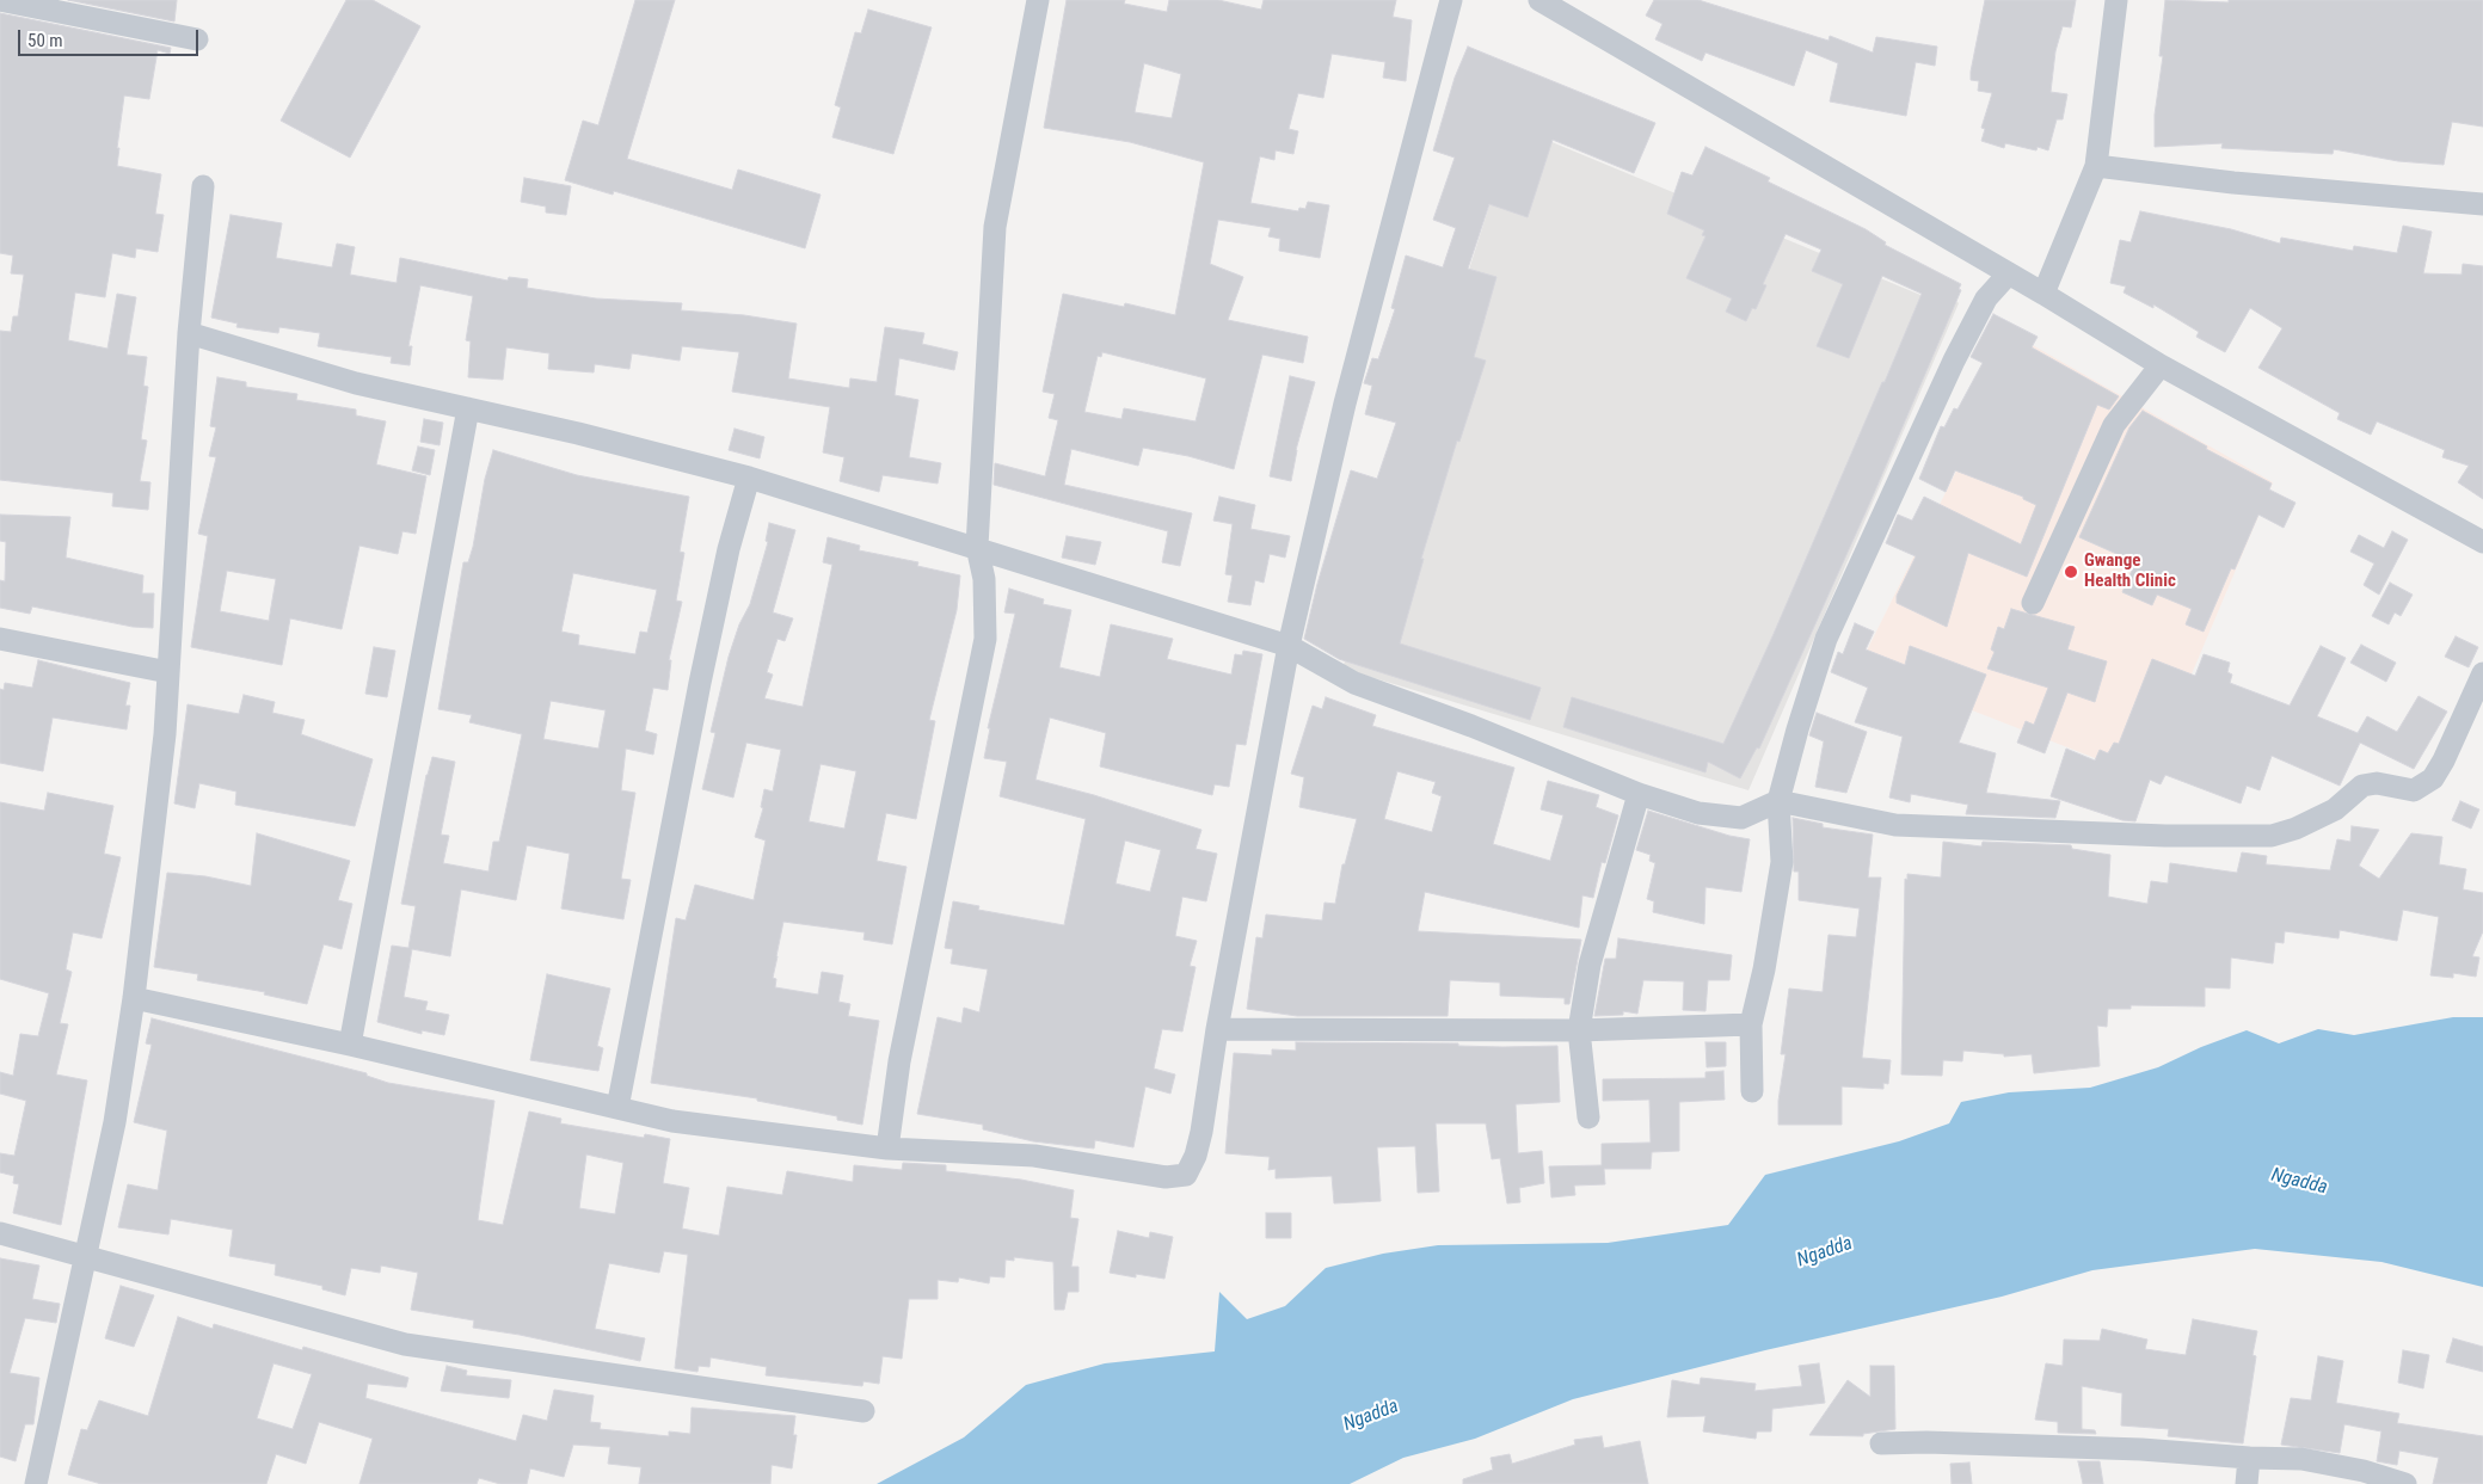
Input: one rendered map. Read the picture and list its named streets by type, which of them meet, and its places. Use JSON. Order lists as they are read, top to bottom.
{
  "water": ["Ngadda"],
  "places": ["Gwange Health Clinic"],
  "scale_bar": "50 m"
}
